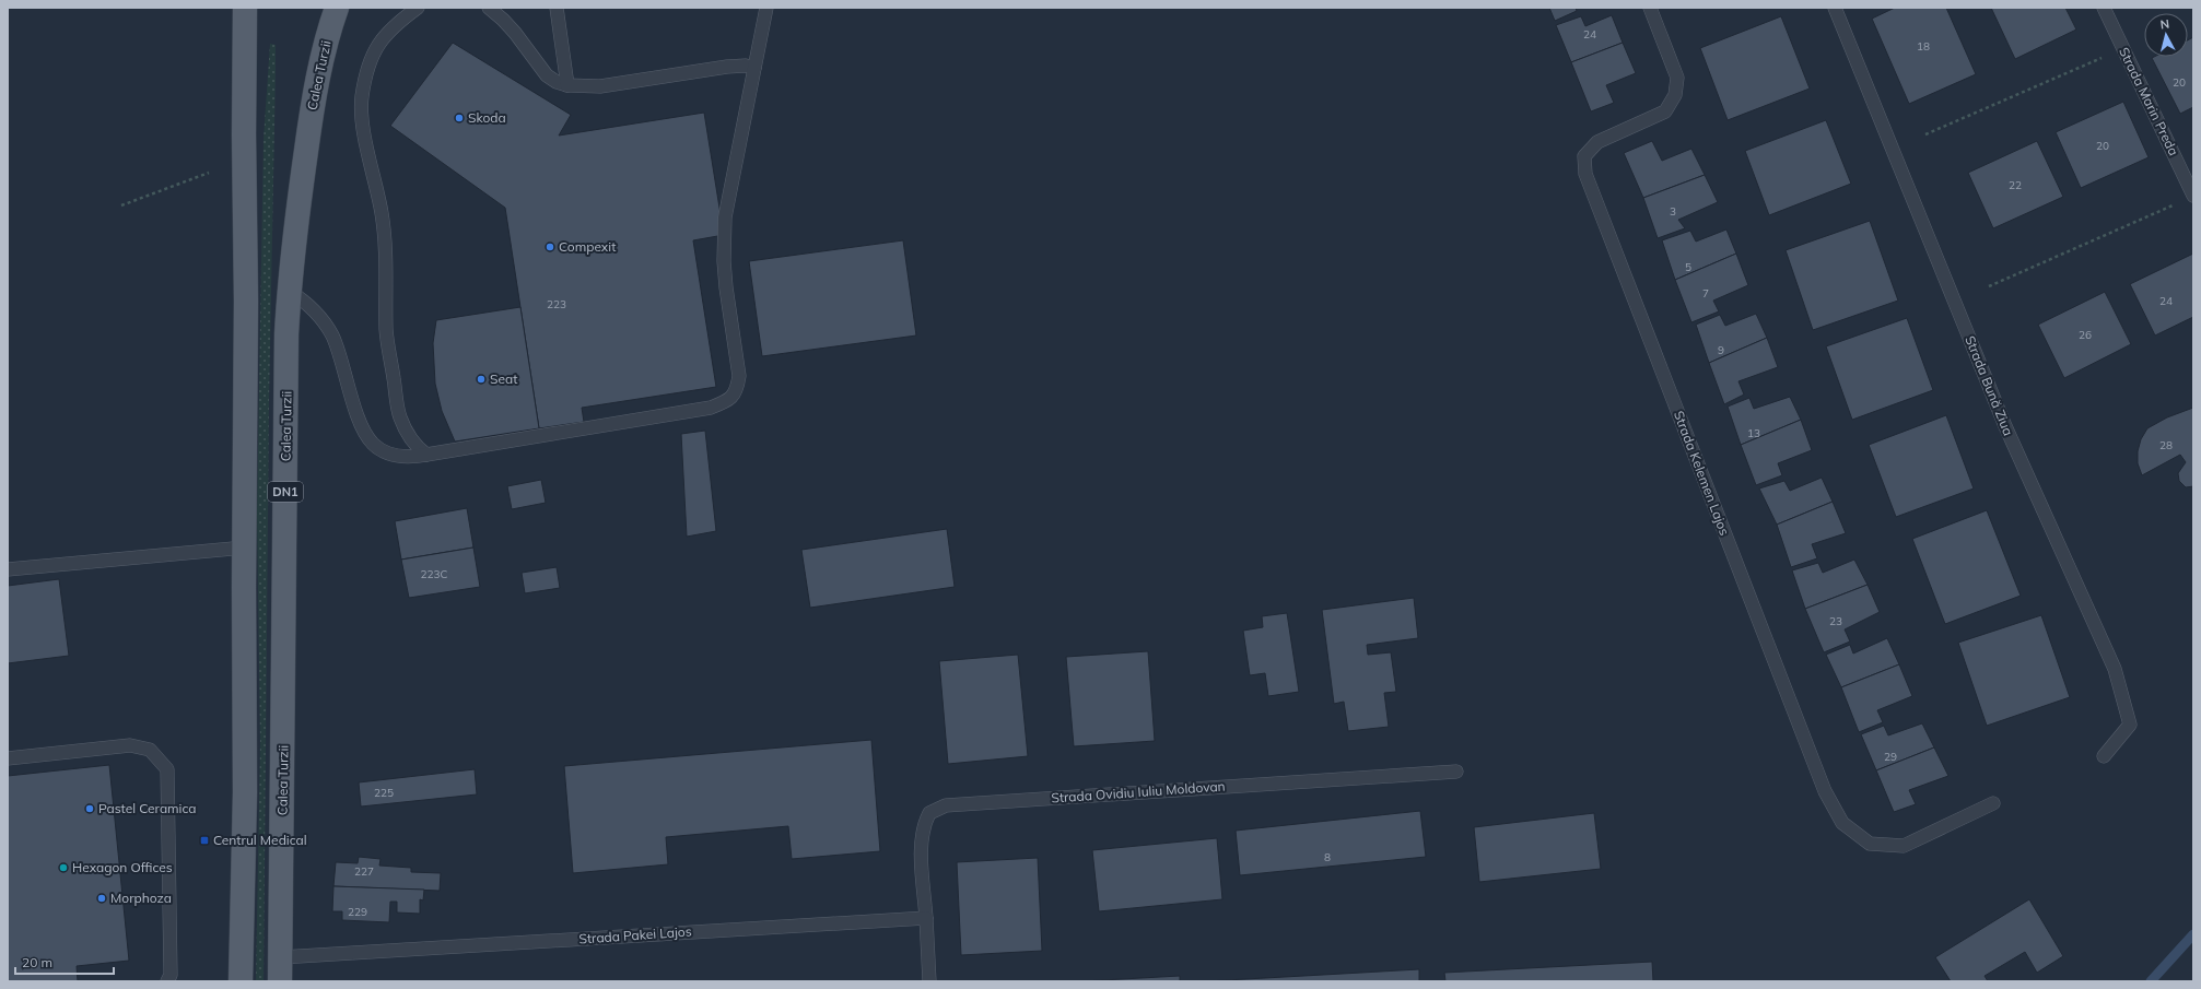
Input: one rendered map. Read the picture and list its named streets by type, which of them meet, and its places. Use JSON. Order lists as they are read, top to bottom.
{
  "streets": {
    "main road": ["Calea Turzii", "DN1"],
    "lane": [
      "Strada Marin Preda",
      "Strada Bună Ziua",
      "Strada Kelemen Lajos",
      "Strada Ovidiu Iuliu Moldovan",
      "Strada Pakei Lajos"
    ]
  },
  "crossings": [
    ["Calea Turzii", "Strada Pakei Lajos"],
    ["Strada Ovidiu Iuliu Moldovan", "Strada Pakei Lajos"]
  ],
  "places": {
    "other": [
      "Skoda",
      "Compexit",
      "Seat",
      "Pastel Ceramica",
      "Hexagon Offices",
      "Morphoza"
    ],
    "transit": ["Centrul Medical"]
  },
  "house_numbers": [
    "24",
    "18",
    "20",
    "20",
    "22",
    "3",
    "5",
    "7",
    "24",
    "223",
    "26",
    "9",
    "13",
    "28",
    "223C",
    "23",
    "29",
    "225",
    "8",
    "227",
    "229"
  ],
  "scale_bar": "20 m",
  "north": "top"
}
